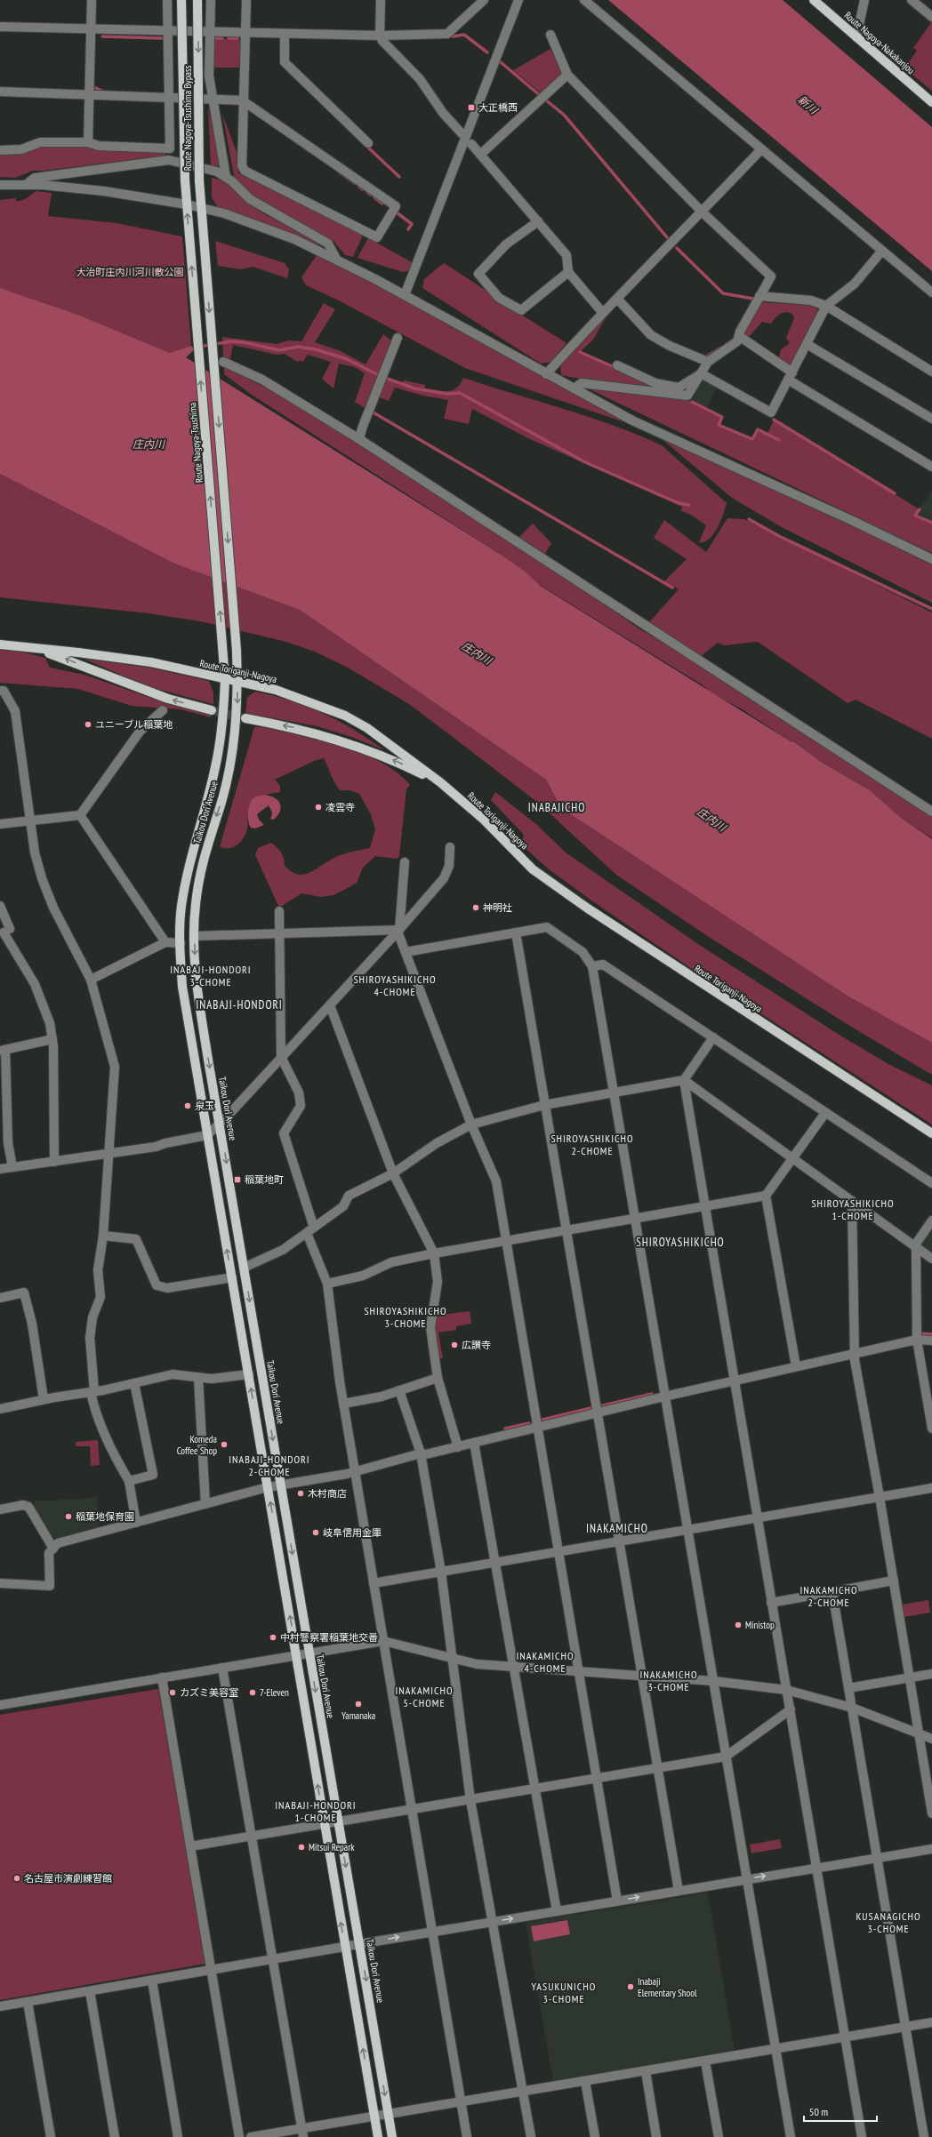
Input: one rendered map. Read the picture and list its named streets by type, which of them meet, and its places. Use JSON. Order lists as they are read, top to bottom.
{
  "streets": {
    "main road": [
      "Route Nagoya-Nakakanjou",
      "Route Nagoya-Tsushima Bypass",
      "Route Nagoya-Tsushima",
      "Route Toriganji-Nagoya",
      "Taikou Dori Avenue"
    ]
  },
  "crossings": [
    ["Route Nagoya-Tsushima Bypass", "Route Nagoya-Tsushima"],
    ["Route Nagoya-Tsushima Bypass", "Taikou Dori Avenue"],
    ["Route Nagoya-Tsushima", "Taikou Dori Avenue"],
    ["Route Toriganji-Nagoya", "Taikou Dori Avenue"]
  ],
  "one_way": ["Route Nagoya-Tsushima"],
  "districts": [
    "INABAJICHO",
    "INABAJI-HONDORI 3-CHOME",
    "SHIROYASHIKICHO 4-CHOME",
    "INABAJI-HONDORI",
    "SHIROYASHIKICHO 2-CHOME",
    "SHIROYASHIKICHO 1-CHOME",
    "SHIROYASHIKICHO",
    "SHIROYASHIKICHO 3-CHOME",
    "INABAJI-HONDORI 2-CHOME",
    "INAKAMICHO",
    "INAKAMICHO 2-CHOME",
    "INAKAMICHO 4-CHOME",
    "INAKAMICHO 3-CHOME",
    "INAKAMICHO 5-CHOME",
    "INABAJI-HONDORI 1-CHOME",
    "KUSANAGICHO 3-CHOME",
    "YASUKUNICHO 3-CHOME"
  ],
  "water": ["新川", "庄内川"],
  "parks": ["大治町庄内川河川敷公園"],
  "places": {
    "transit": ["大正橋西", "稲葉地町"],
    "other": [
      "ユニーブル稲葉地",
      "凌雲寺",
      "神明社",
      "泉玉",
      "広讃寺",
      "Komeda Coffee Shop",
      "木村商店",
      "稲葉地保育園",
      "岐阜信用金庫",
      "Ministop",
      "中村警察署稲葉地交番",
      "カズミ美容室",
      "7-Eleven",
      "Yamanaka",
      "Mitsui Repark",
      "名古屋市演劇練習館",
      "Inabaji Elementary Shool"
    ]
  },
  "scale_bar": "50 m"
}
